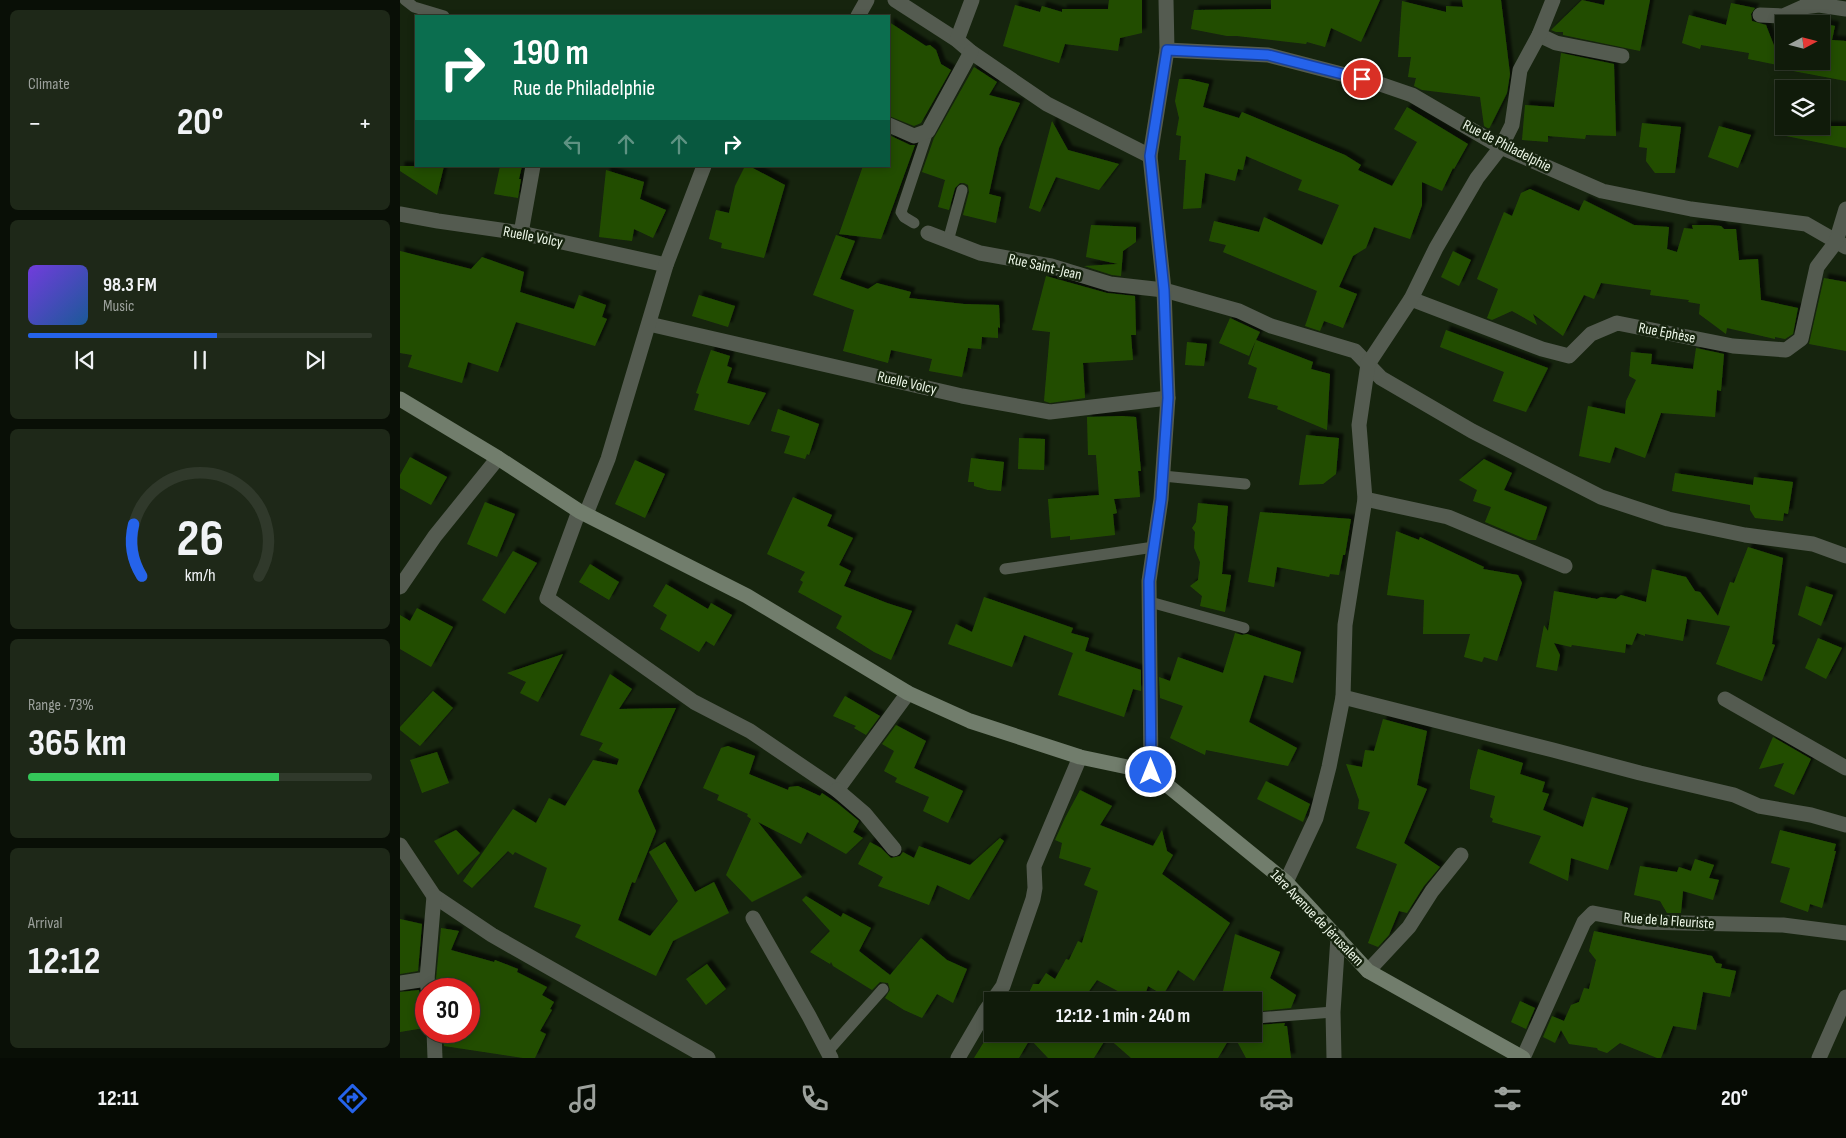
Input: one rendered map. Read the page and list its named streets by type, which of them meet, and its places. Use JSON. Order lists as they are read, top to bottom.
{
  "streets": {
    "street": [
      "Rue de Philadelphie",
      "Ruelle Volcy",
      "Rue Saint-Jean",
      "Rue Ephèse",
      "1ère Avenue de Jérusalem",
      "Rue de la Fleuriste"
    ]
  },
  "crossings": [
    ["Rue de Philadelphie", "Rue Ephèse"],
    ["1ère Avenue de Jérusalem", "Rue de la Fleuriste"]
  ],
  "north": "right",
  "page": {
    "tile": [
      "Climate",
      ["Range · 73%", "365 km"],
      ["Arrival", "12:12"]
    ],
    "turn": ["190 m", "Rue de Philadelphie"],
    "heat": ["−", "20°", "+"],
    "song": ["98.3 FM", "Music"],
    "limit": "30",
    "trip": "12:12 · 1 min · 240 m",
    "tabs": ["12:11", "20°"],
    "gauge": ["26", "km/h"]
  }
}
